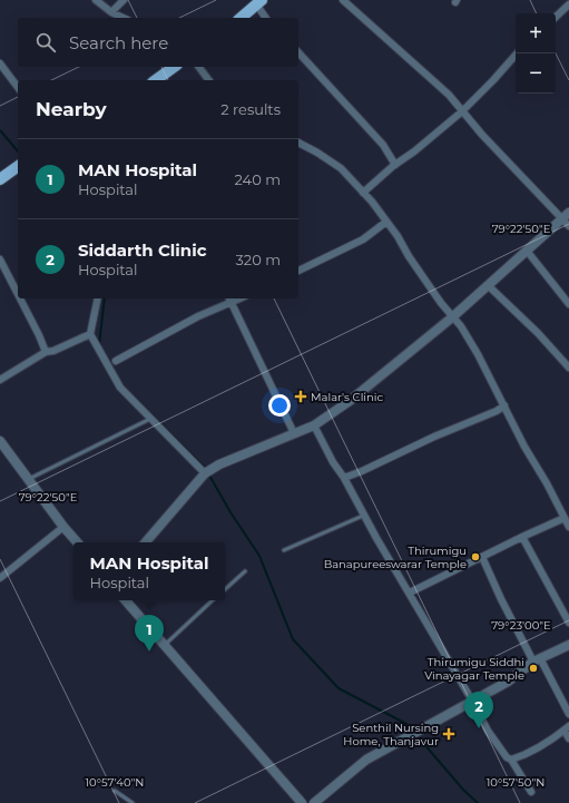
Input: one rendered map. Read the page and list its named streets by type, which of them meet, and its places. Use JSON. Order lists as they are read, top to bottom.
{
  "places": {
    "health": ["Malar's Clinic", "Senthil Nursing Home, Thanjavur"],
    "other": ["Thirumigu Banapureeswarar Temple", "Thirumigu Siddhi Vinayagar Temple"]
  },
  "page": {
    "map_buttons": ["+", "−"],
    "search": "Search here",
    "heading": ["Nearby", "2 results"],
    "list": [
      {
        "mark": "1",
        "name": "MAN Hospital",
        "note": "Hospital",
        "value": "240 m"
      },
      {
        "mark": "2",
        "name": "Siddarth Clinic",
        "note": "Hospital",
        "value": "320 m"
      }
    ],
    "popup": ["MAN Hospital", "Hospital"],
    "pins": ["1", "2"]
  },
  "coordinates": [
    "79°22'50\"E",
    "79°23'00\"E",
    "10°57'40\"N",
    "10°57'50\"N"
  ]
}
